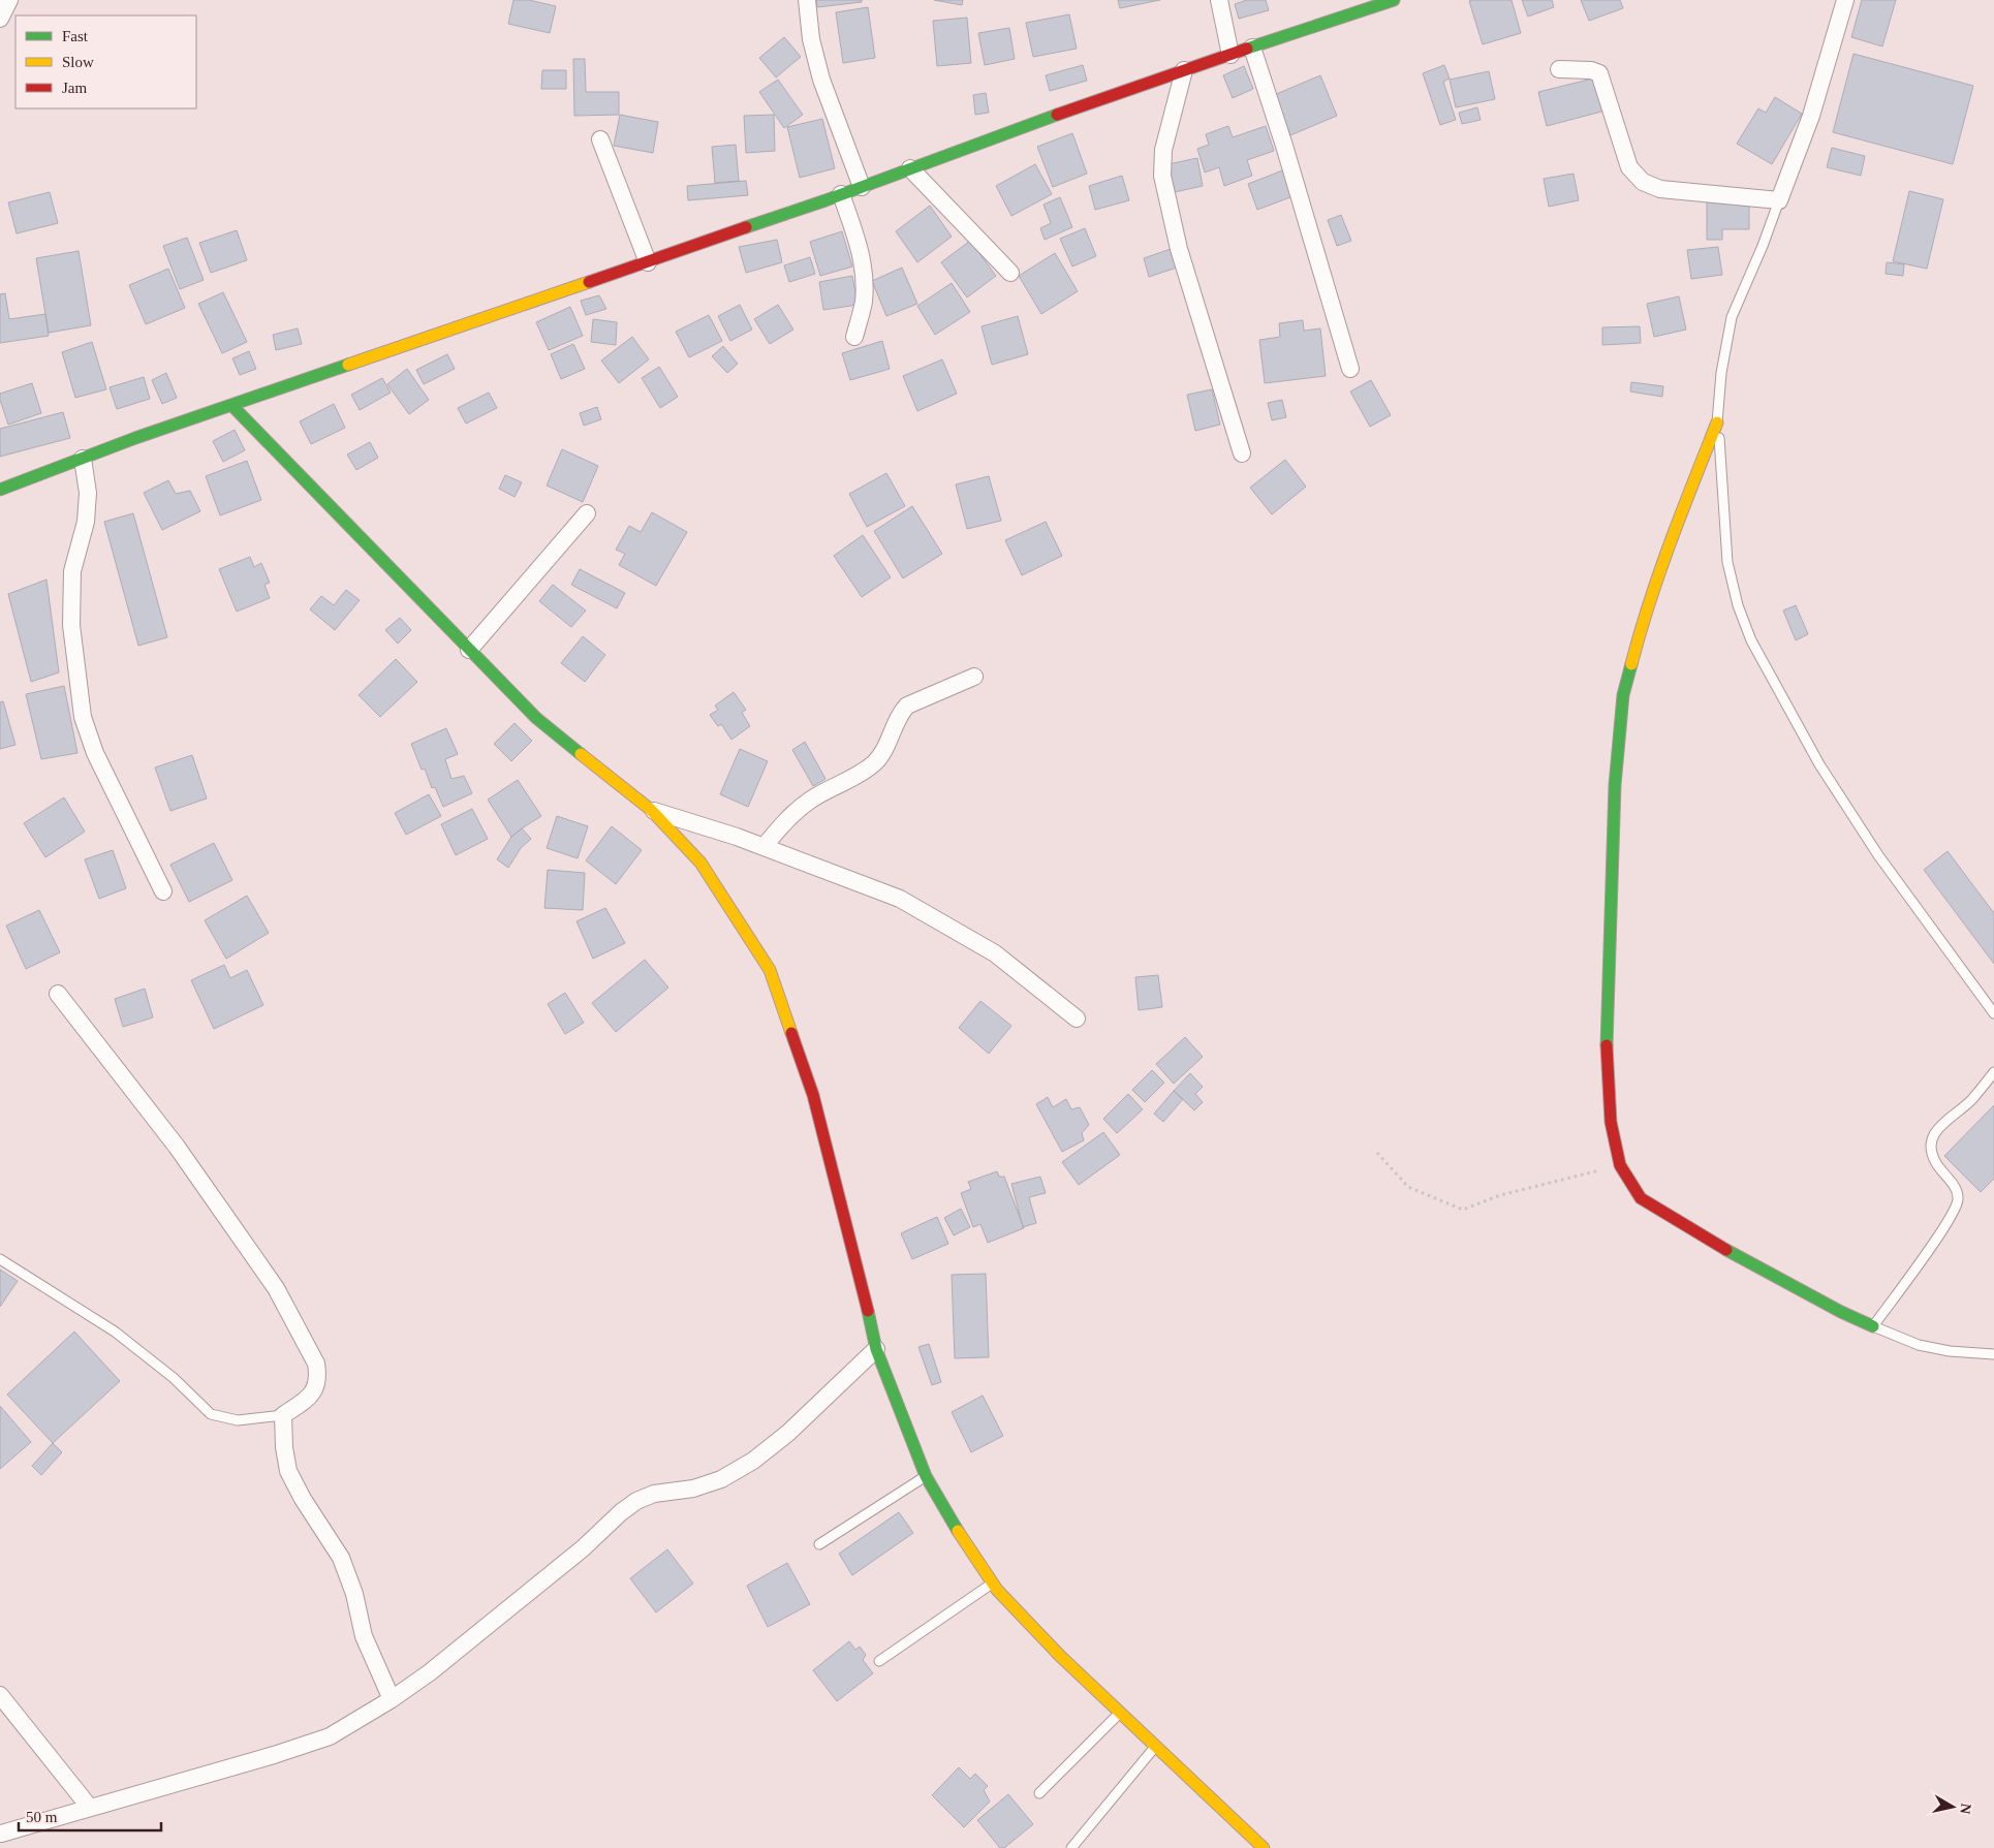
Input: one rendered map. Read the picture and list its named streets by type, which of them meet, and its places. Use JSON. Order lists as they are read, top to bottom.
{
  "legend": ["Fast", "Slow", "Jam"],
  "scale_bar": "50 m",
  "north": "right"
}
